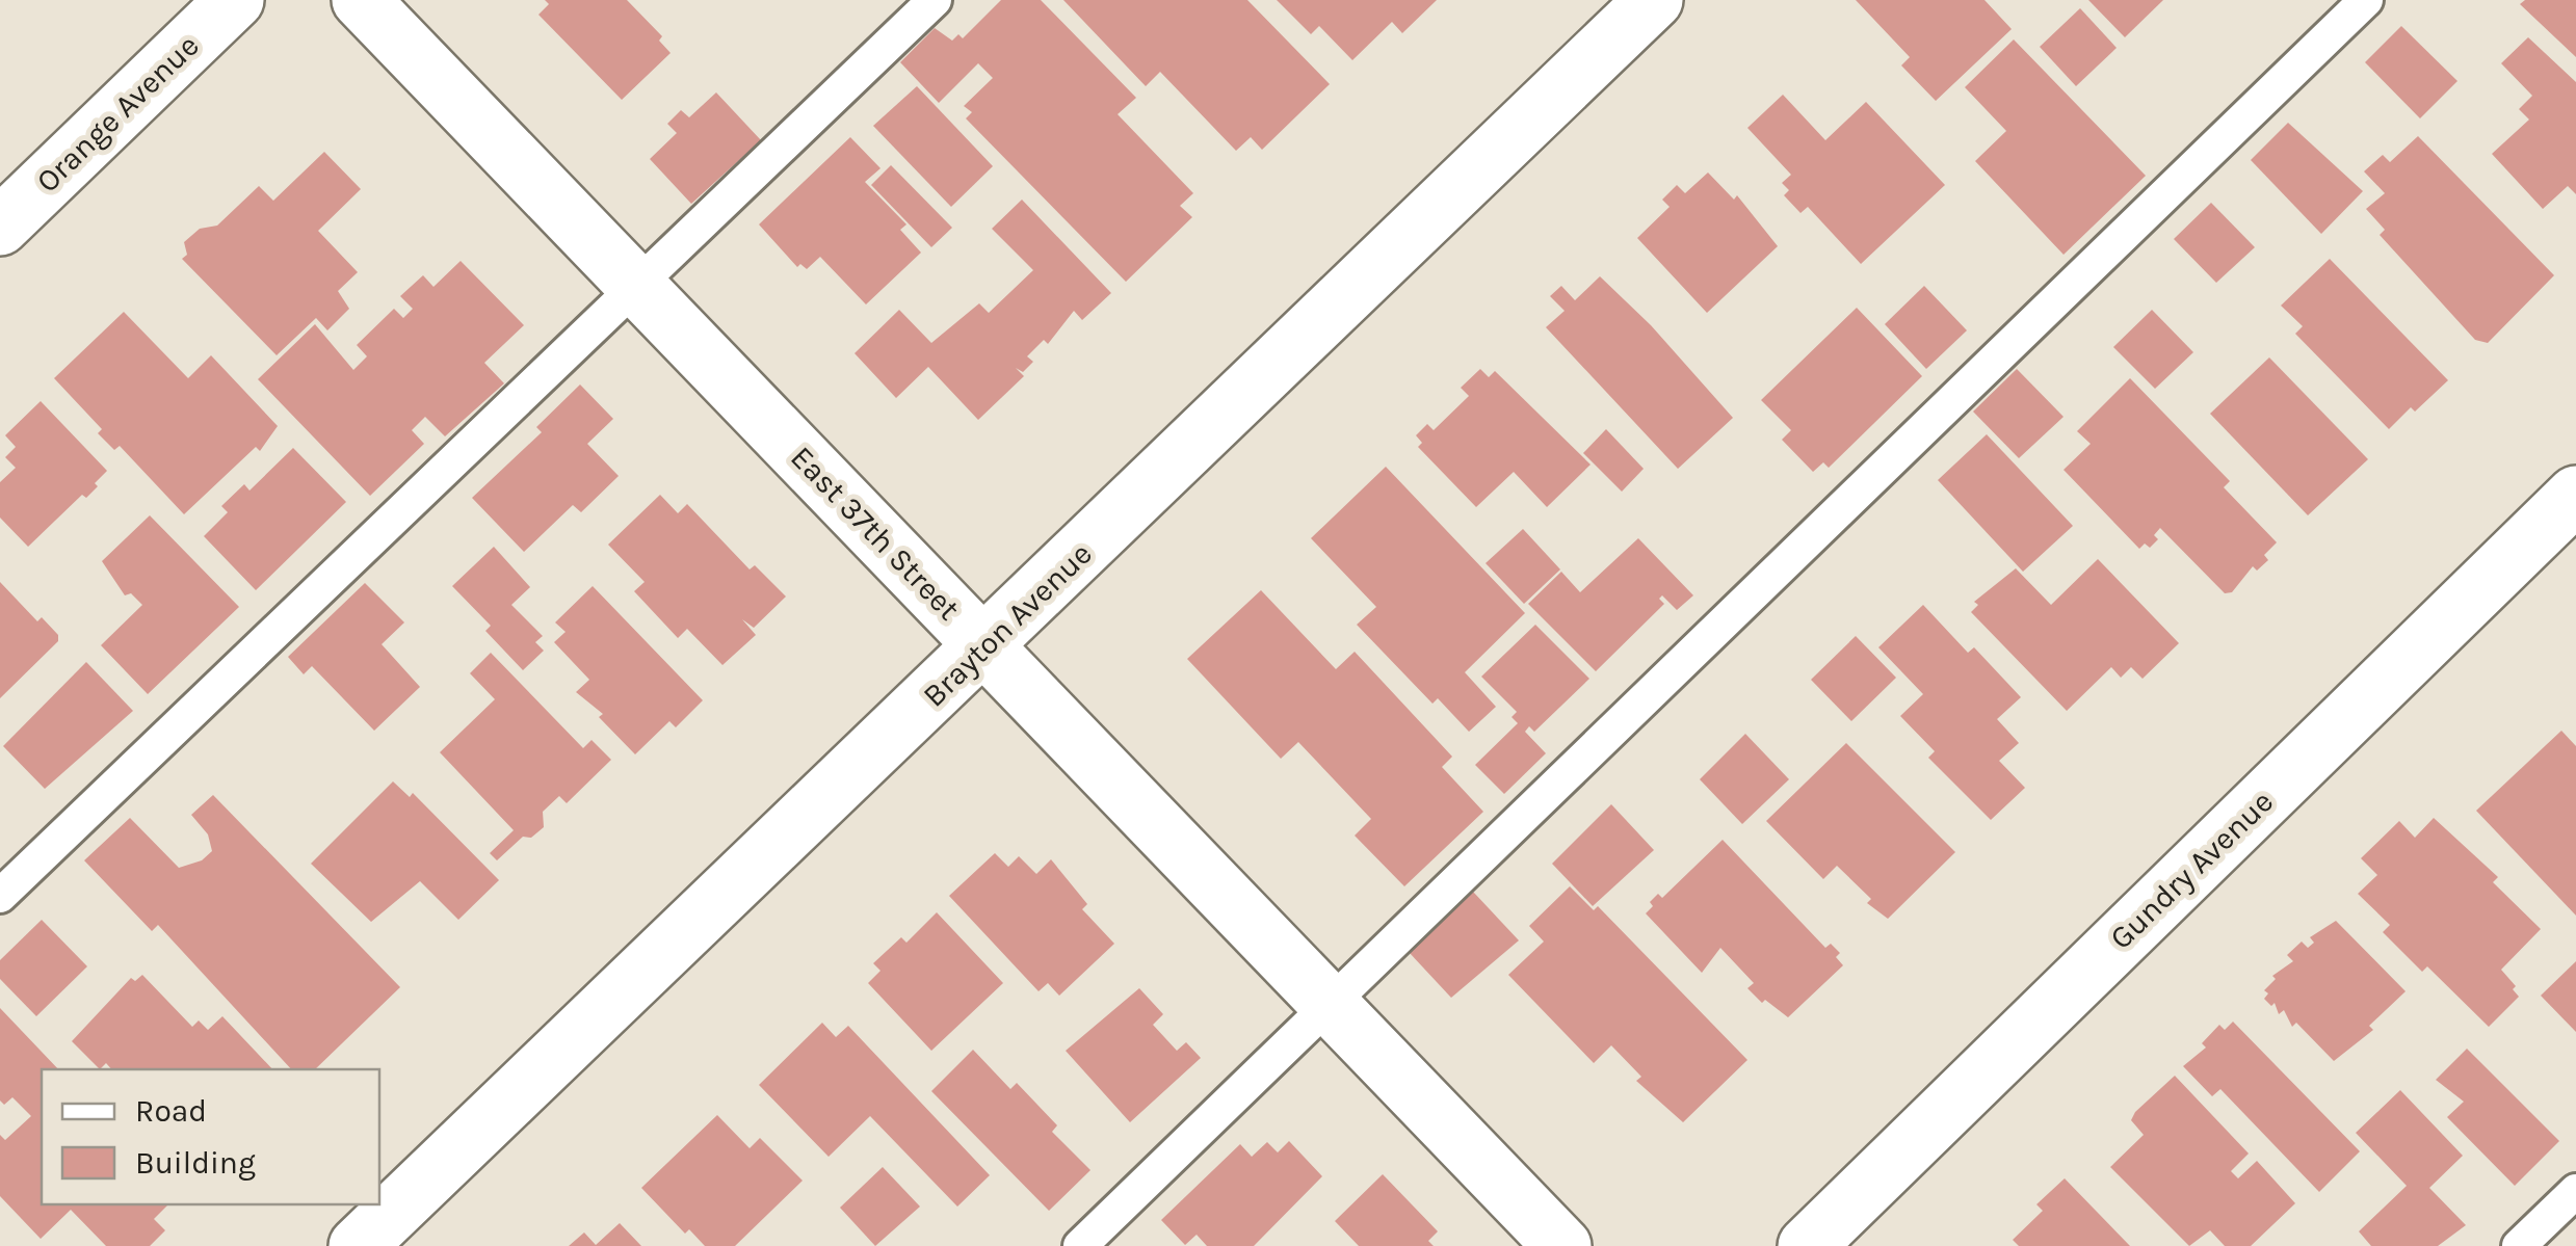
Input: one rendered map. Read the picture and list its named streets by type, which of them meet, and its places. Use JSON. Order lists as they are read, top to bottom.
{
  "streets": {
    "street": [
      "Orange Avenue",
      "East 37th Street",
      "Brayton Avenue",
      "Gundry Avenue"
    ]
  },
  "crossings": [
    ["East 37th Street", "Brayton Avenue"]
  ],
  "legend": ["Road", "Building"]
}
